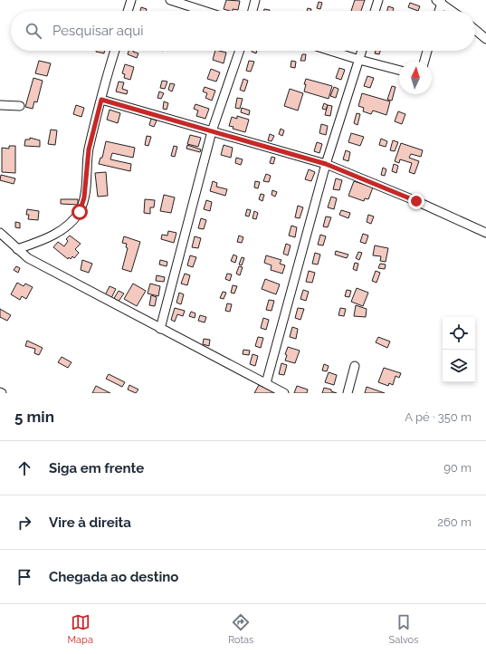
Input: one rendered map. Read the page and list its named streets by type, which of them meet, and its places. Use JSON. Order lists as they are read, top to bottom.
{
  "north": "top",
  "page": {
    "search": "Pesquisar aqui",
    "heading": ["5 min", "A pé · 350 m"],
    "list": [
      ["Siga em frente", "90 m"],
      ["Vire à direita", "260 m"],
      "Chegada ao destino"
    ],
    "nav": ["Mapa", "Rotas", "Salvos"]
  }
}
